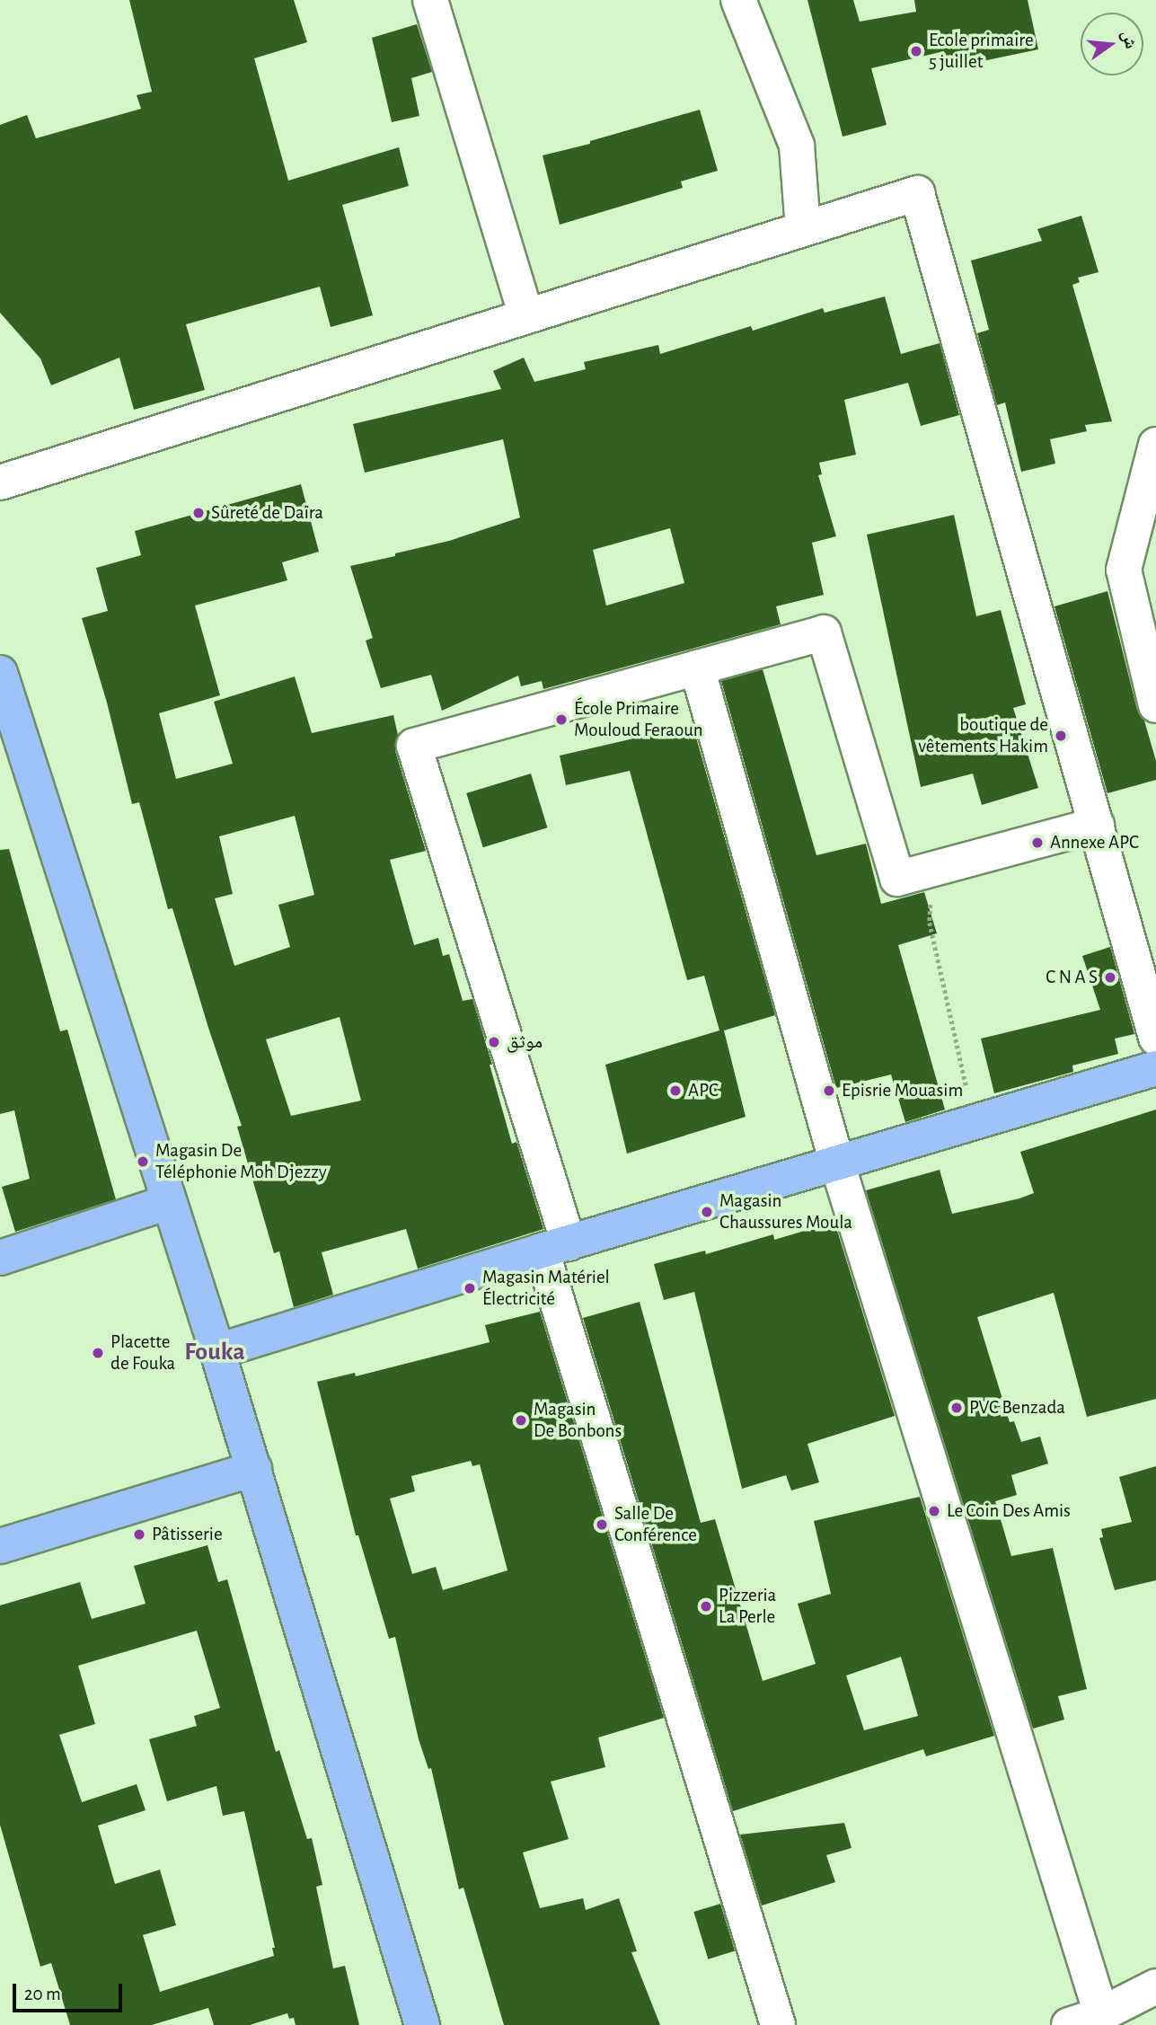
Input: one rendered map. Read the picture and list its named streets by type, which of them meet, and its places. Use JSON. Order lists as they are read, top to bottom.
{
  "districts": ["Fouka"],
  "places": [
    "Ecole primaire 5 juillet",
    "Sûreté de Daïra",
    "École Primaire Mouloud Feraoun",
    "boutique de vêtements Hakim",
    "Annexe APC",
    "C N A S",
    "موثق",
    "APC",
    "Episrie Mouasim",
    "Magasin De Téléphonie Moh Djezzy",
    "Magasin Chaussures Moula",
    "Magasin Matériel Électricité",
    "Placette de Fouka",
    "PVC Benzada",
    "Magasin De Bonbons",
    "Le Coin Des Amis",
    "Salle De Conférence",
    "Pâtisserie",
    "Pizzeria La Perle"
  ],
  "scale_bar": "20 m",
  "north": "right"
}
